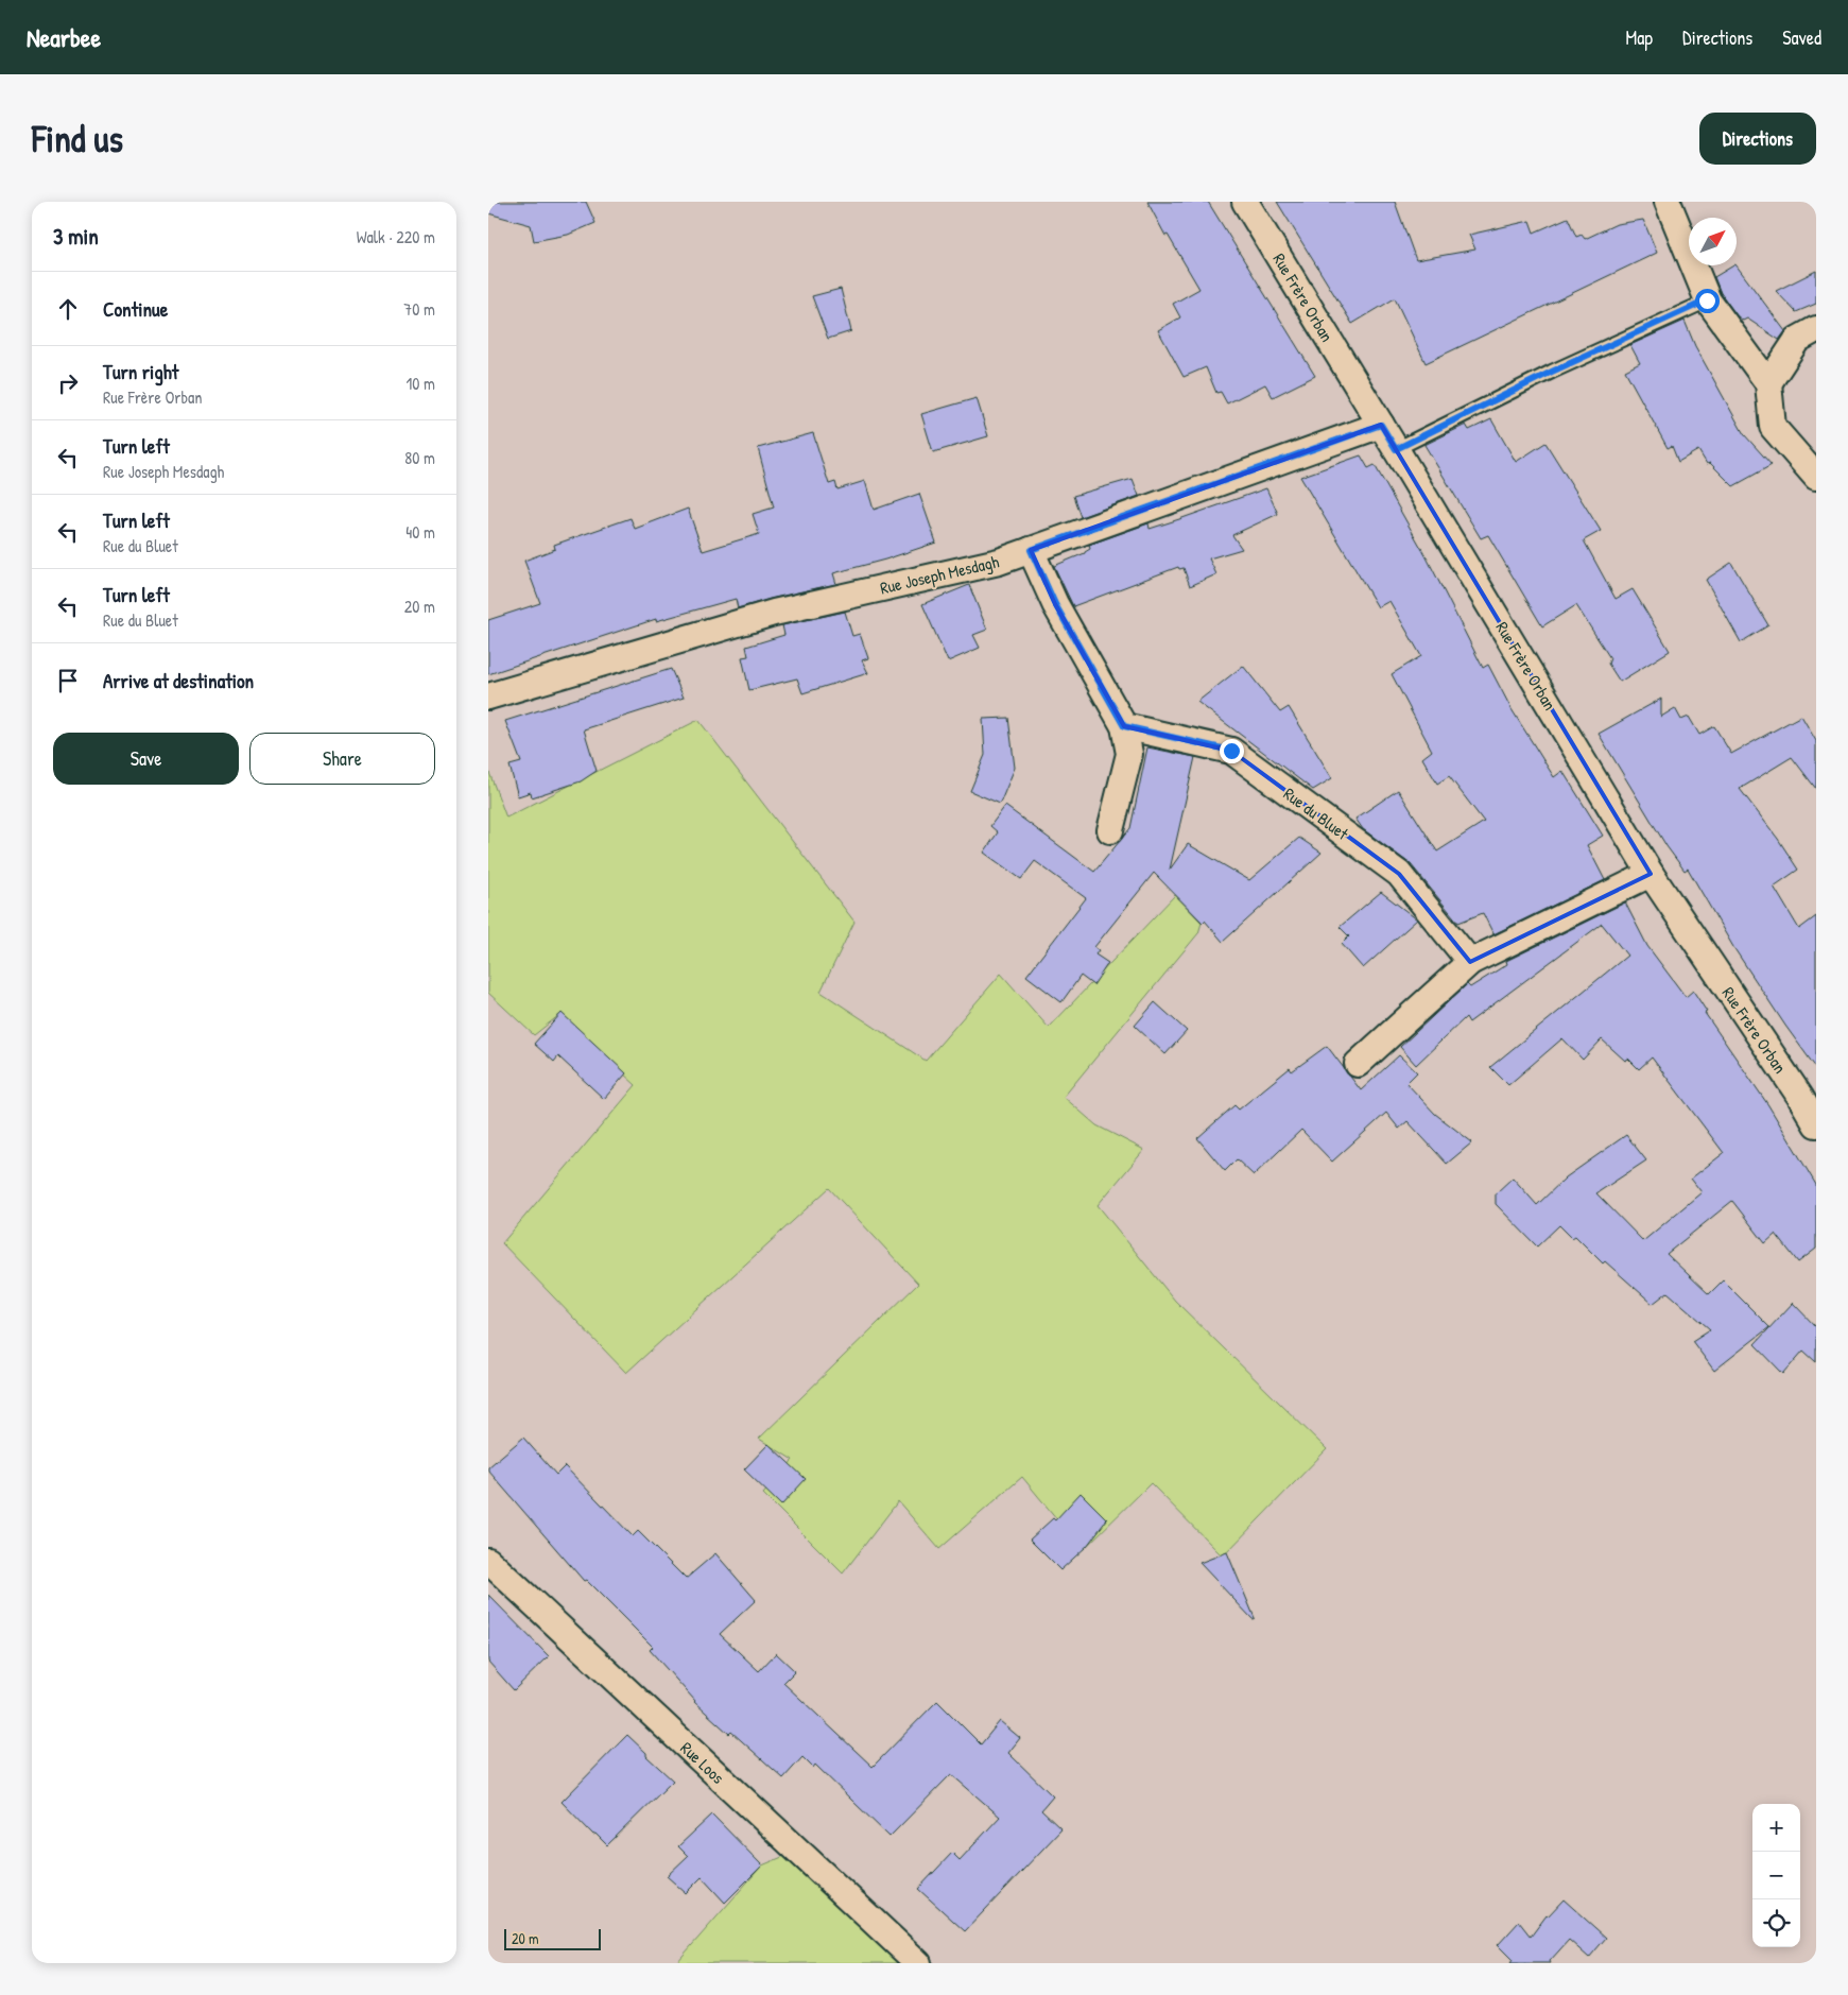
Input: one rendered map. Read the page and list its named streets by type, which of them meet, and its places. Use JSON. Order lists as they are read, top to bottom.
{
  "streets": {
    "street": [
      "Rue Frère Orban",
      "Rue Joseph Mesdagh",
      "Rue du Bluet",
      "Rue Loos"
    ]
  },
  "crossings": [
    ["Rue Frère Orban", "Rue Joseph Mesdagh"]
  ],
  "scale_bar": "20 m",
  "north": "top right",
  "page": {
    "header": "Nearbee",
    "nav": ["Map", "Directions", "Saved"],
    "buttons": [
      "Directions",
      ["Save", "Share"]
    ],
    "title": "Find us",
    "heading": ["3 min", "Walk · 220 m"],
    "list": [
      ["Continue", "70 m"],
      ["Turn right", "Rue Frère Orban", "10 m"],
      ["Turn left", "Rue Joseph Mesdagh", "80 m"],
      ["Turn left", "Rue du Bluet", "40 m"],
      ["Turn left", "Rue du Bluet", "20 m"],
      "Arrive at destination"
    ],
    "map_buttons": ["+", "−"],
    "scale": "20 m"
  }
}
